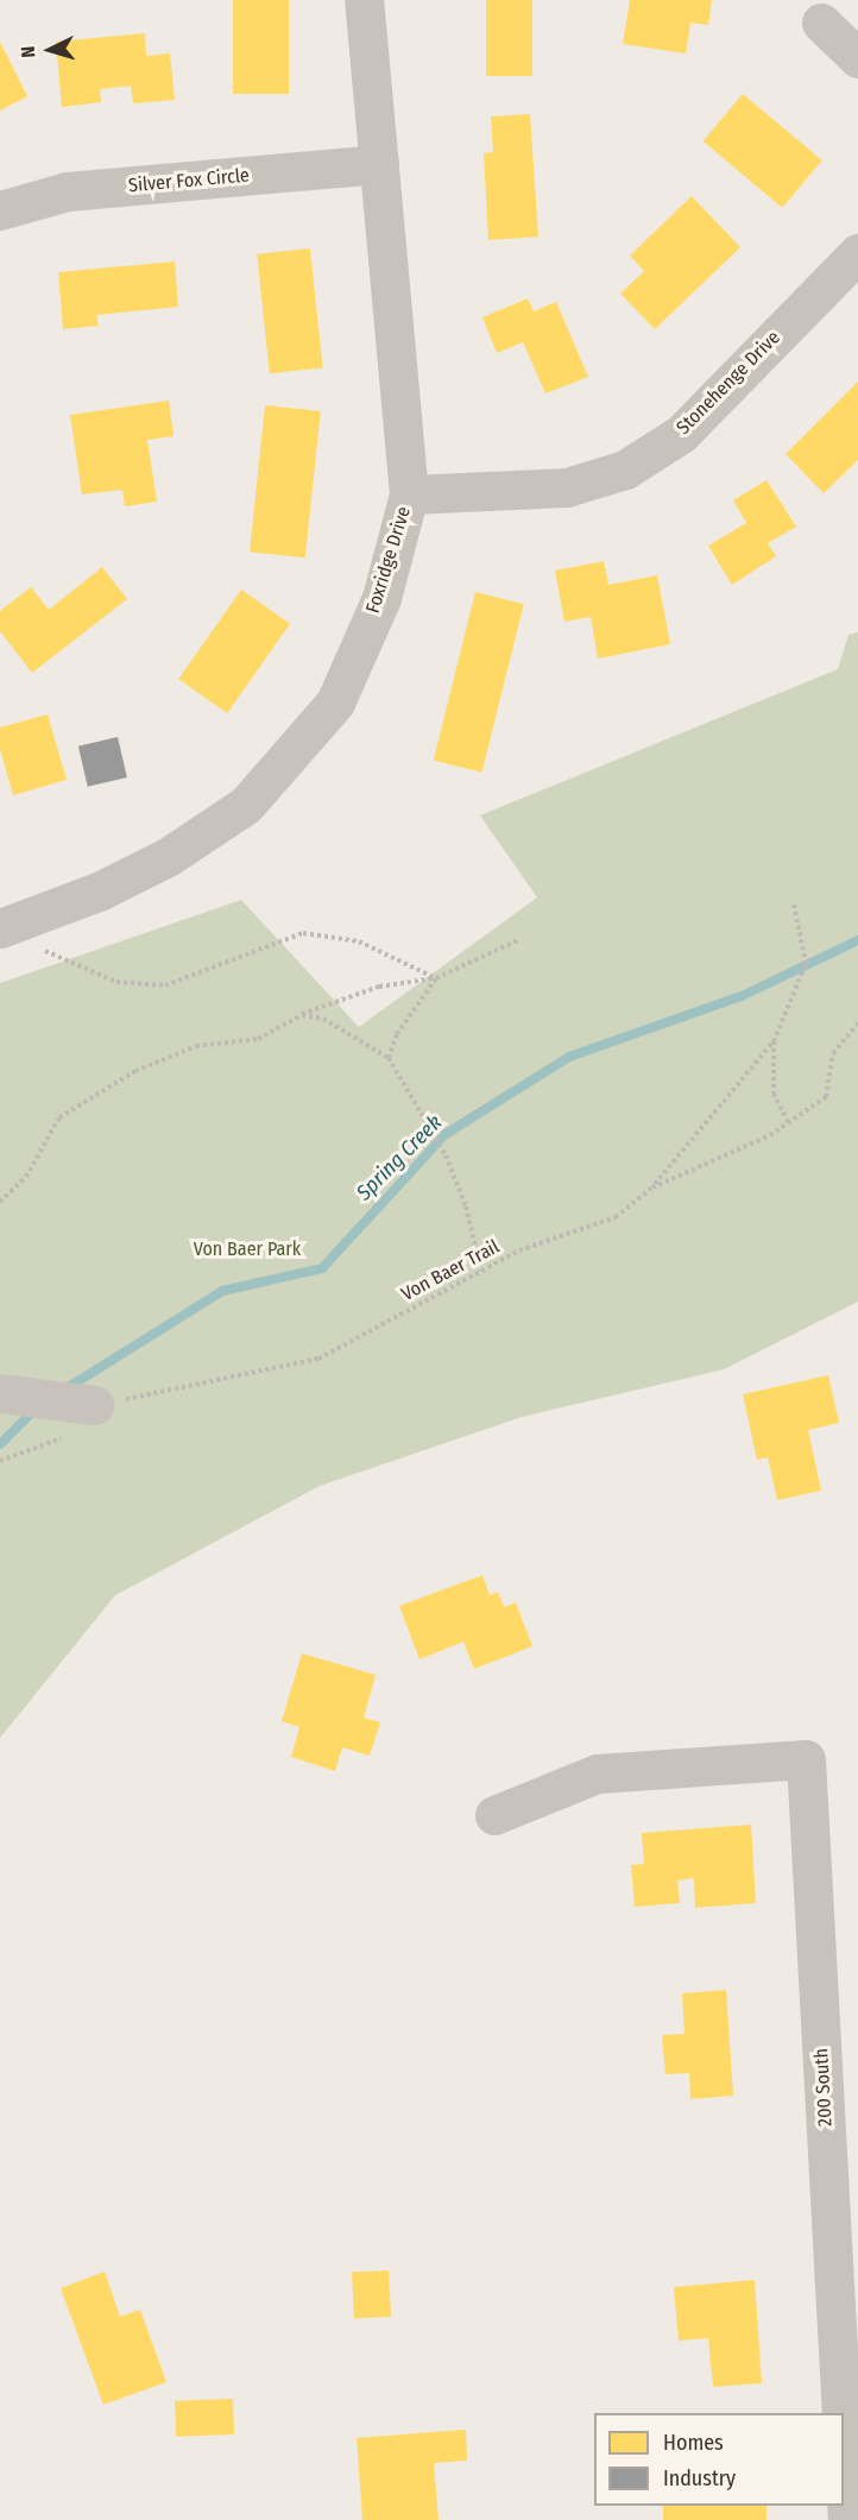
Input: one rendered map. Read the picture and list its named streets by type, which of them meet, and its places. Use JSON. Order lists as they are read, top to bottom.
{
  "streets": {
    "street": [
      "Silver Fox Circle",
      "Stonehenge Drive",
      "Foxridge Drive",
      "200 South"
    ],
    "path": ["Von Baer Trail"]
  },
  "crossings": [
    ["Silver Fox Circle", "Foxridge Drive"],
    ["Stonehenge Drive", "Foxridge Drive"]
  ],
  "water": ["Spring Creek"],
  "parks": ["Von Baer Park"],
  "legend": ["Homes", "Industry"],
  "north": "left"
}
